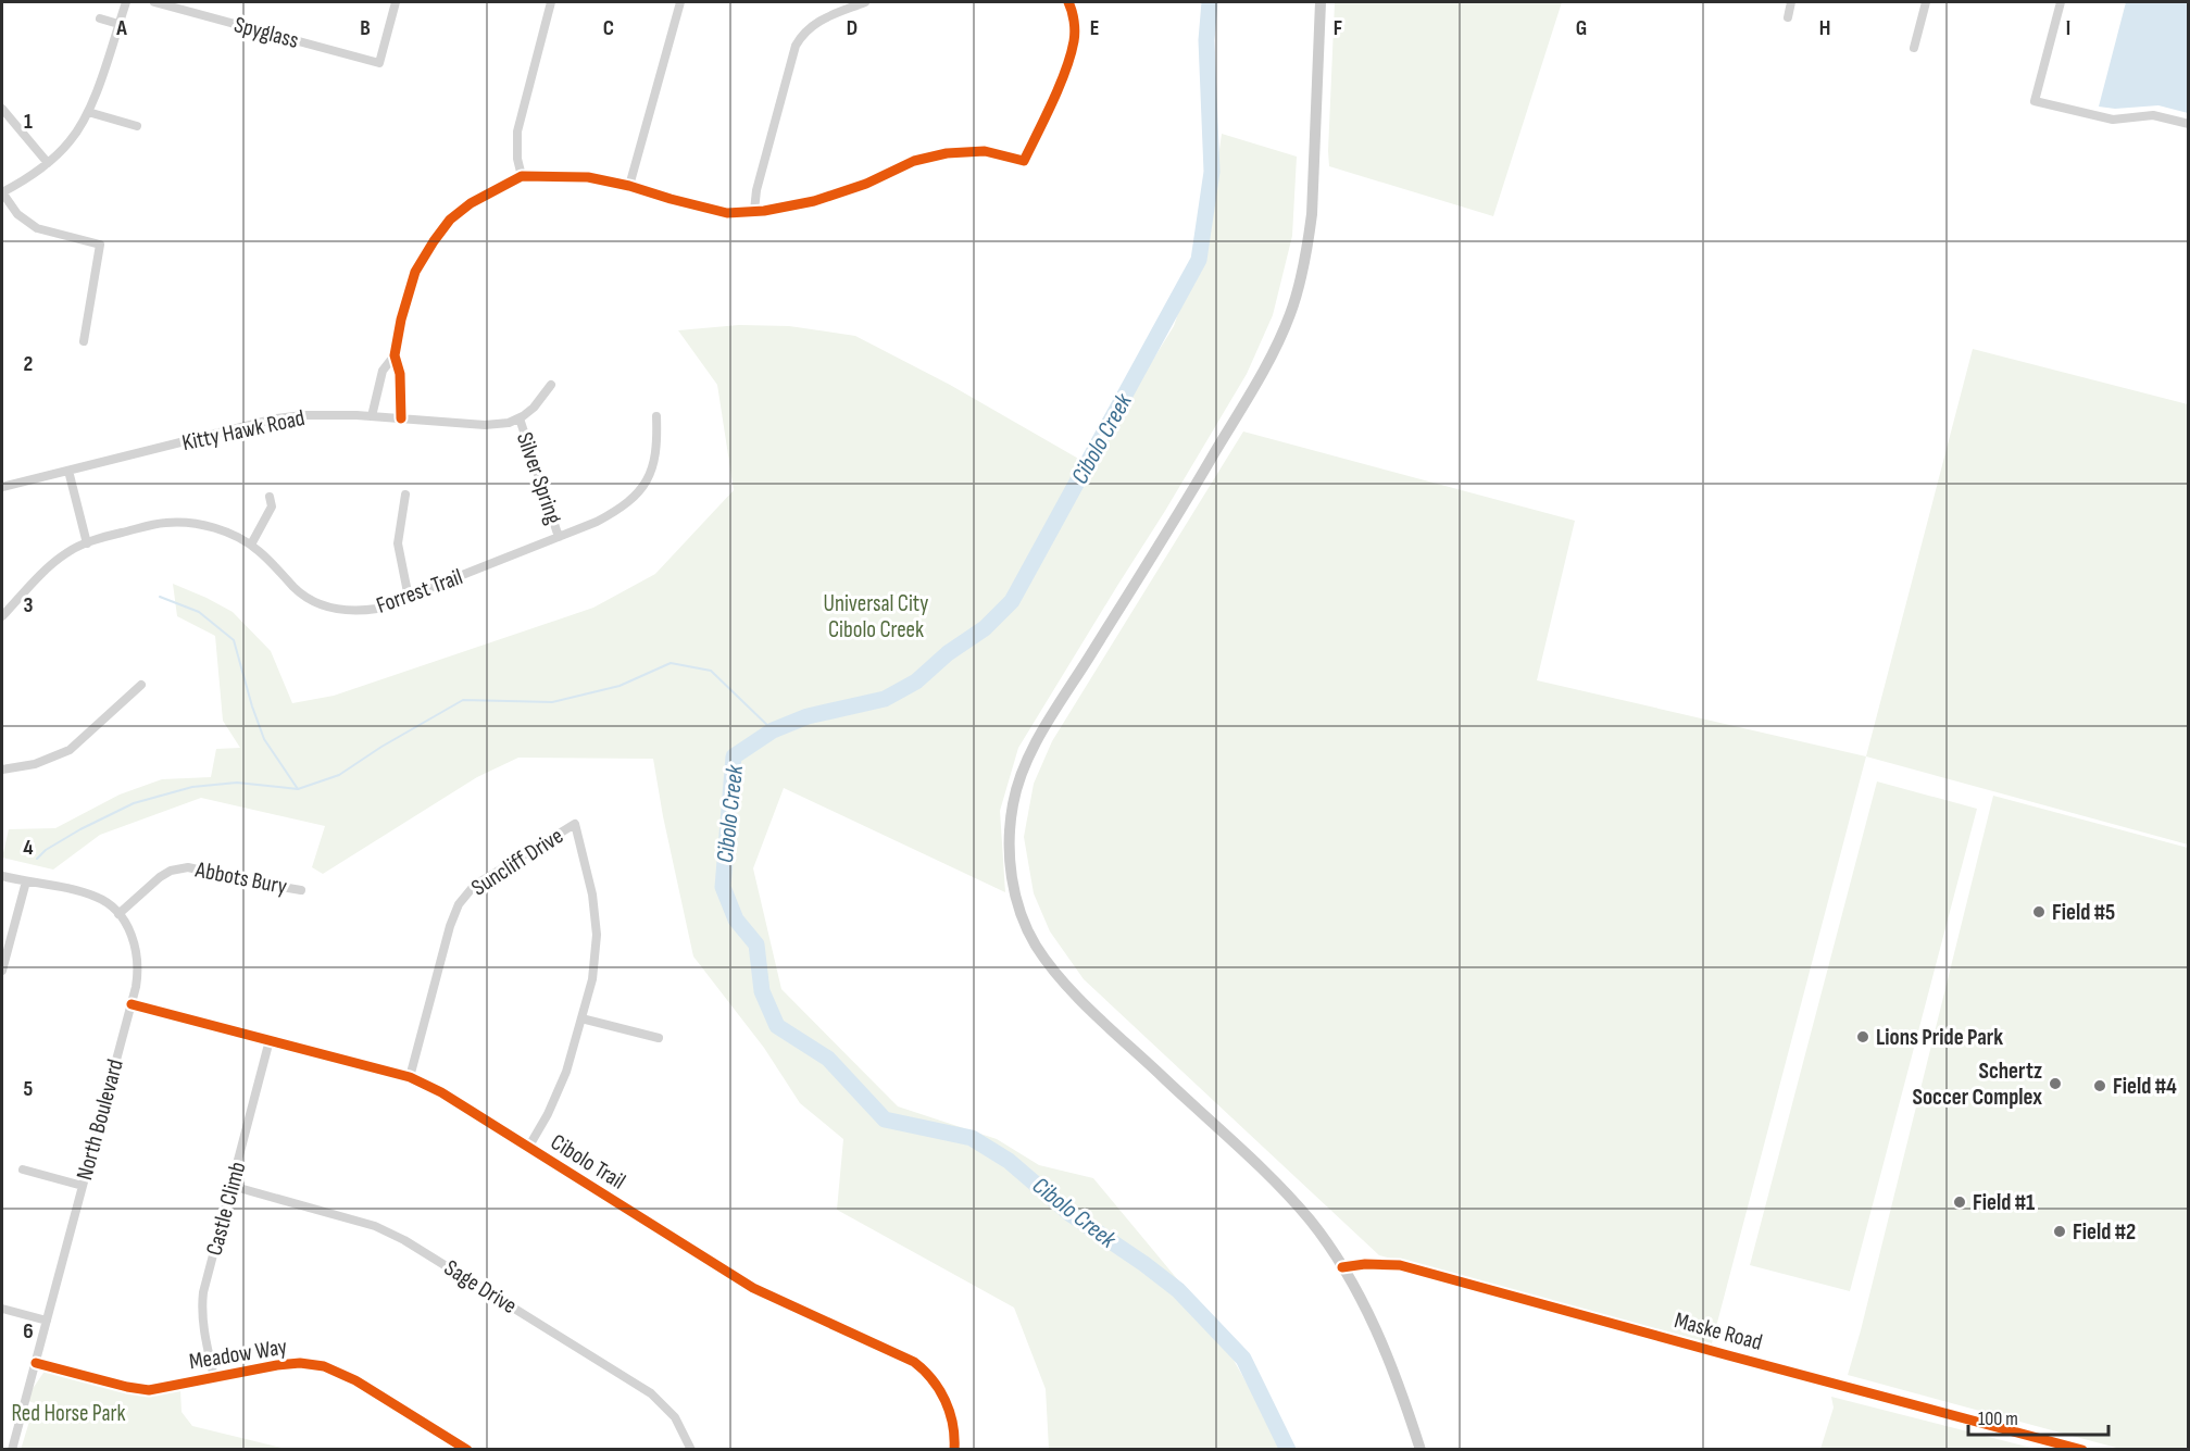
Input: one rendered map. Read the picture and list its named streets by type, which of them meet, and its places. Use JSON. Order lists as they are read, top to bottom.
{
  "streets": {
    "street": [
      "Spyglass",
      "Kitty Hawk Road",
      "Silver Spring",
      "Forrest Trail",
      "Suncliff Drive",
      "Abbots Bury",
      "North Boulevard",
      "Cibolo Trail",
      "Castle Climb",
      "Sage Drive",
      "Maske Road",
      "Meadow Way"
    ]
  },
  "crossings": [
    ["Kitty Hawk Road", "Silver Spring"],
    ["Silver Spring", "Forrest Trail"],
    ["Suncliff Drive", "Cibolo Trail"],
    ["Abbots Bury", "North Boulevard"],
    ["North Boulevard", "Cibolo Trail"],
    ["North Boulevard", "Meadow Way"],
    ["Cibolo Trail", "Castle Climb"],
    ["Castle Climb", "Sage Drive"],
    ["Castle Climb", "Meadow Way"]
  ],
  "water": ["Cibolo Creek"],
  "parks": ["Universal City Cibolo Creek", "Red Horse Park"],
  "places": [
    "Field #5",
    "Lions Pride Park",
    "Schertz Soccer Complex",
    "Field #4",
    "Field #1",
    "Field #2"
  ],
  "scale_bar": "100 m",
  "grid": {
    "columns": [
      "A",
      "B",
      "C",
      "D",
      "E",
      "F",
      "G",
      "H",
      "I"
    ],
    "rows": [
      "1",
      "2",
      "3",
      "4",
      "5",
      "6"
    ]
  }
}
